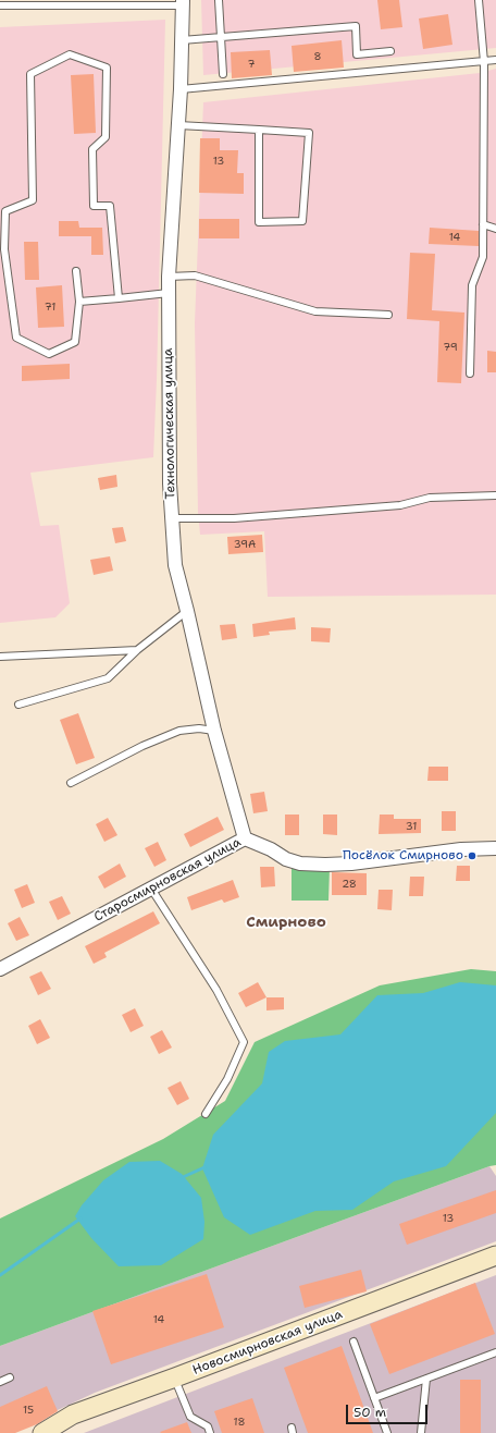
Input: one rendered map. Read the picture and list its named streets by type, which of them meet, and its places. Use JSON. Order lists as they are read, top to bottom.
{
  "streets": {
    "street": ["Технологическая улица", "Старосмирновская улица", "Новосмирновская улица"]
  },
  "crossings": [
    ["Технологическая улица", "Старосмирновская улица"]
  ],
  "districts": ["Смирново"],
  "places": ["Посёлок Смирново"],
  "house_numbers": [
    "8",
    "7",
    "13",
    "14",
    "71",
    "79",
    "39А",
    "31",
    "28",
    "13",
    "14",
    "15",
    "18"
  ],
  "scale_bar": "50 m"
}
